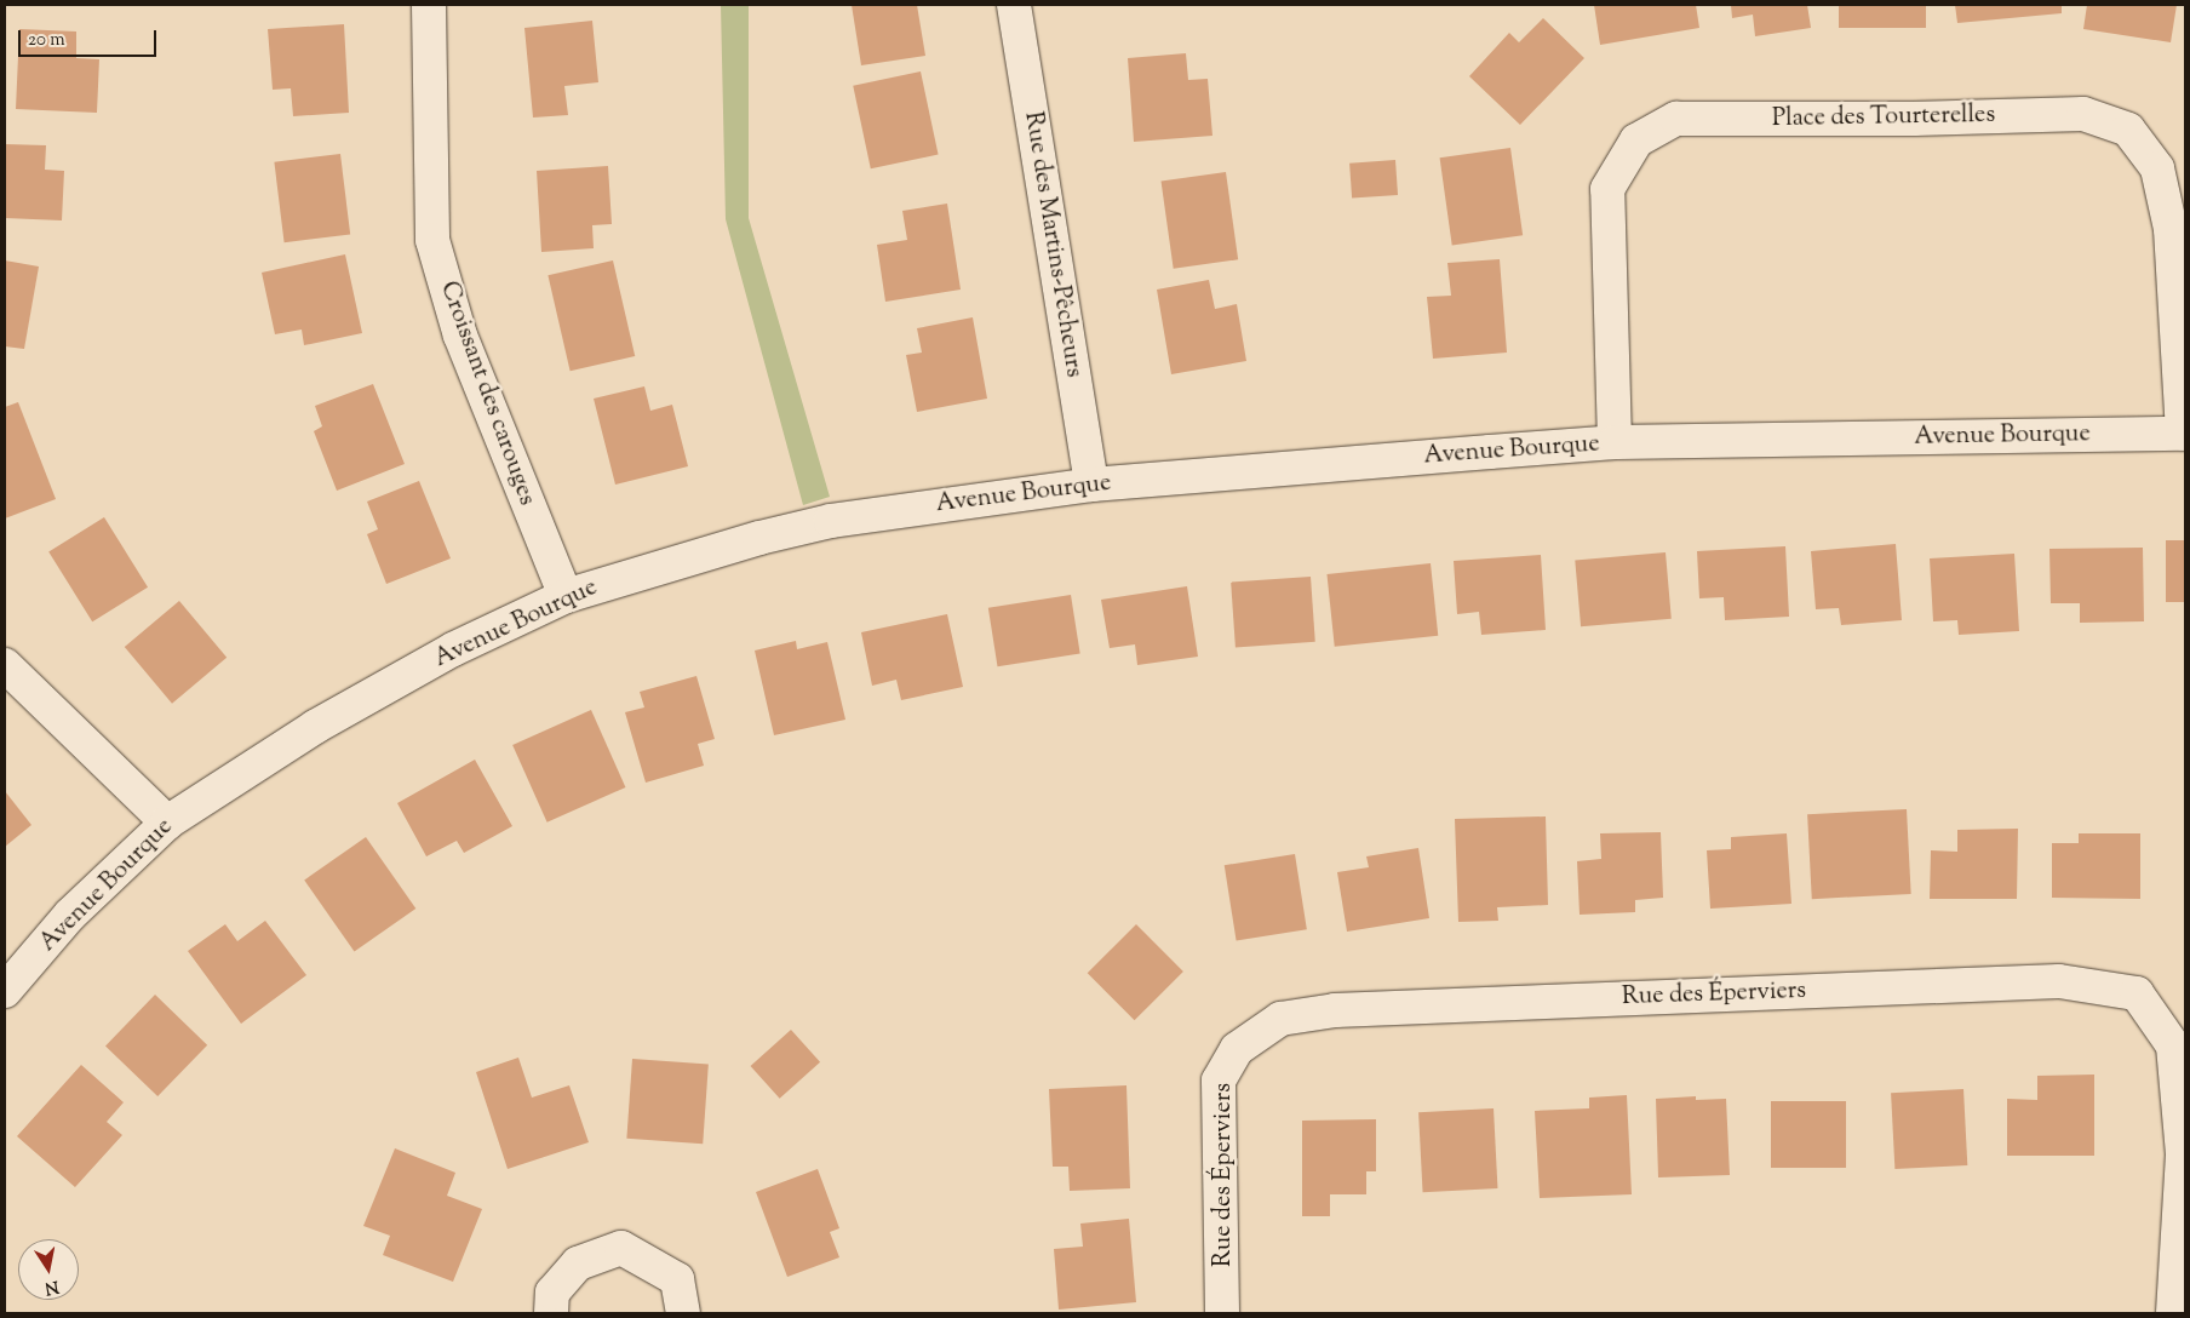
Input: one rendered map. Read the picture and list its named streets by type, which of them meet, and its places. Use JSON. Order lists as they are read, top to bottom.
{
  "streets": {
    "street": [
      "Place des Tourterelles",
      "Rue des Martins-Pêcheurs",
      "Croissant des carouges",
      "Avenue Bourque",
      "Rue des Éperviers"
    ]
  },
  "crossings": [
    ["Place des Tourterelles", "Avenue Bourque"],
    ["Rue des Martins-Pêcheurs", "Avenue Bourque"],
    ["Croissant des carouges", "Avenue Bourque"]
  ],
  "scale_bar": "20 m",
  "north": "bottom"
}
